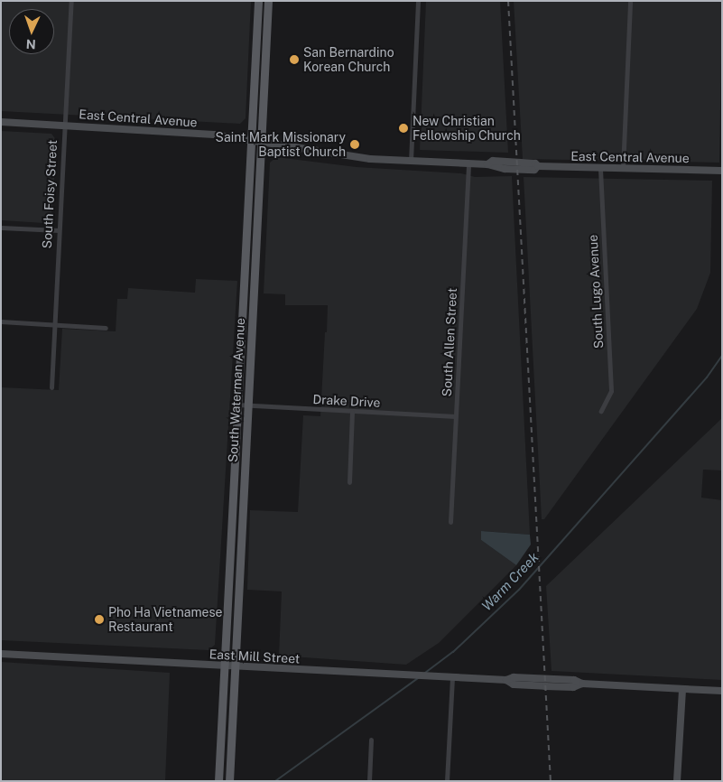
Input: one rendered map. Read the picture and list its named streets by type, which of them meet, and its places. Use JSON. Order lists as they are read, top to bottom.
{
  "streets": {
    "main road": ["South Waterman Avenue"],
    "street": [
      "East Central Avenue",
      "South Foisy Street",
      "South Lugo Avenue",
      "South Allen Street",
      "Drake Drive",
      "East Mill Street"
    ]
  },
  "crossings": [
    ["East Central Avenue", "South Foisy Street"],
    ["East Central Avenue", "South Lugo Avenue"],
    ["East Central Avenue", "South Allen Street"],
    ["East Central Avenue", "South Waterman Avenue"],
    ["South Allen Street", "Drake Drive"],
    ["South Waterman Avenue", "Drake Drive"],
    ["South Waterman Avenue", "East Mill Street"]
  ],
  "water": ["Warm Creek"],
  "places": [
    "San Bernardino Korean Church",
    "New Christian Fellowship Church",
    "Saint Mark Missionary Baptist Church",
    "Pho Ha Vietnamese Restaurant"
  ],
  "north": "bottom"
}
